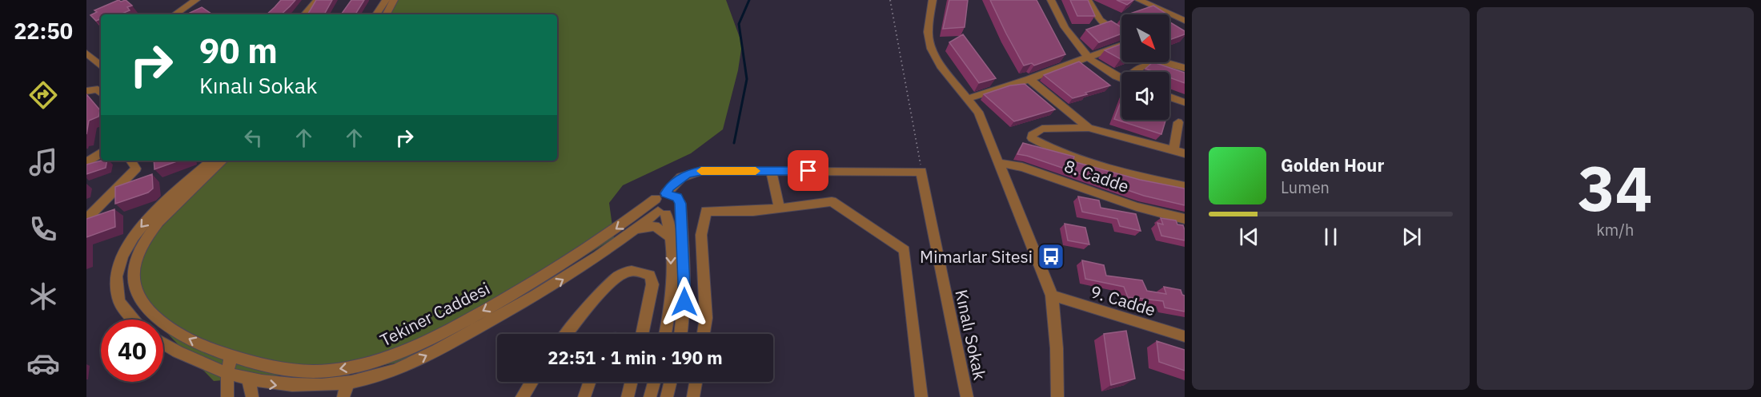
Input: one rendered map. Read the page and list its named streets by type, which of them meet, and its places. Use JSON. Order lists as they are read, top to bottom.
{
  "streets": {
    "street": [
      "8. Cadde",
      "9. Cadde",
      "Tekiner Caddesi",
      "Kınalı Sokak"
    ]
  },
  "places": {
    "bus stop": ["Mimarlar Sitesi"]
  },
  "north": "bottom right",
  "page": {
    "tabs": "22:50",
    "tile": ["34", "km/h"],
    "turn": ["90 m", "Kınalı Sokak"],
    "song": ["Golden Hour", "Lumen"],
    "limit": "40",
    "trip": "22:51 · 1 min · 190 m"
  }
}
